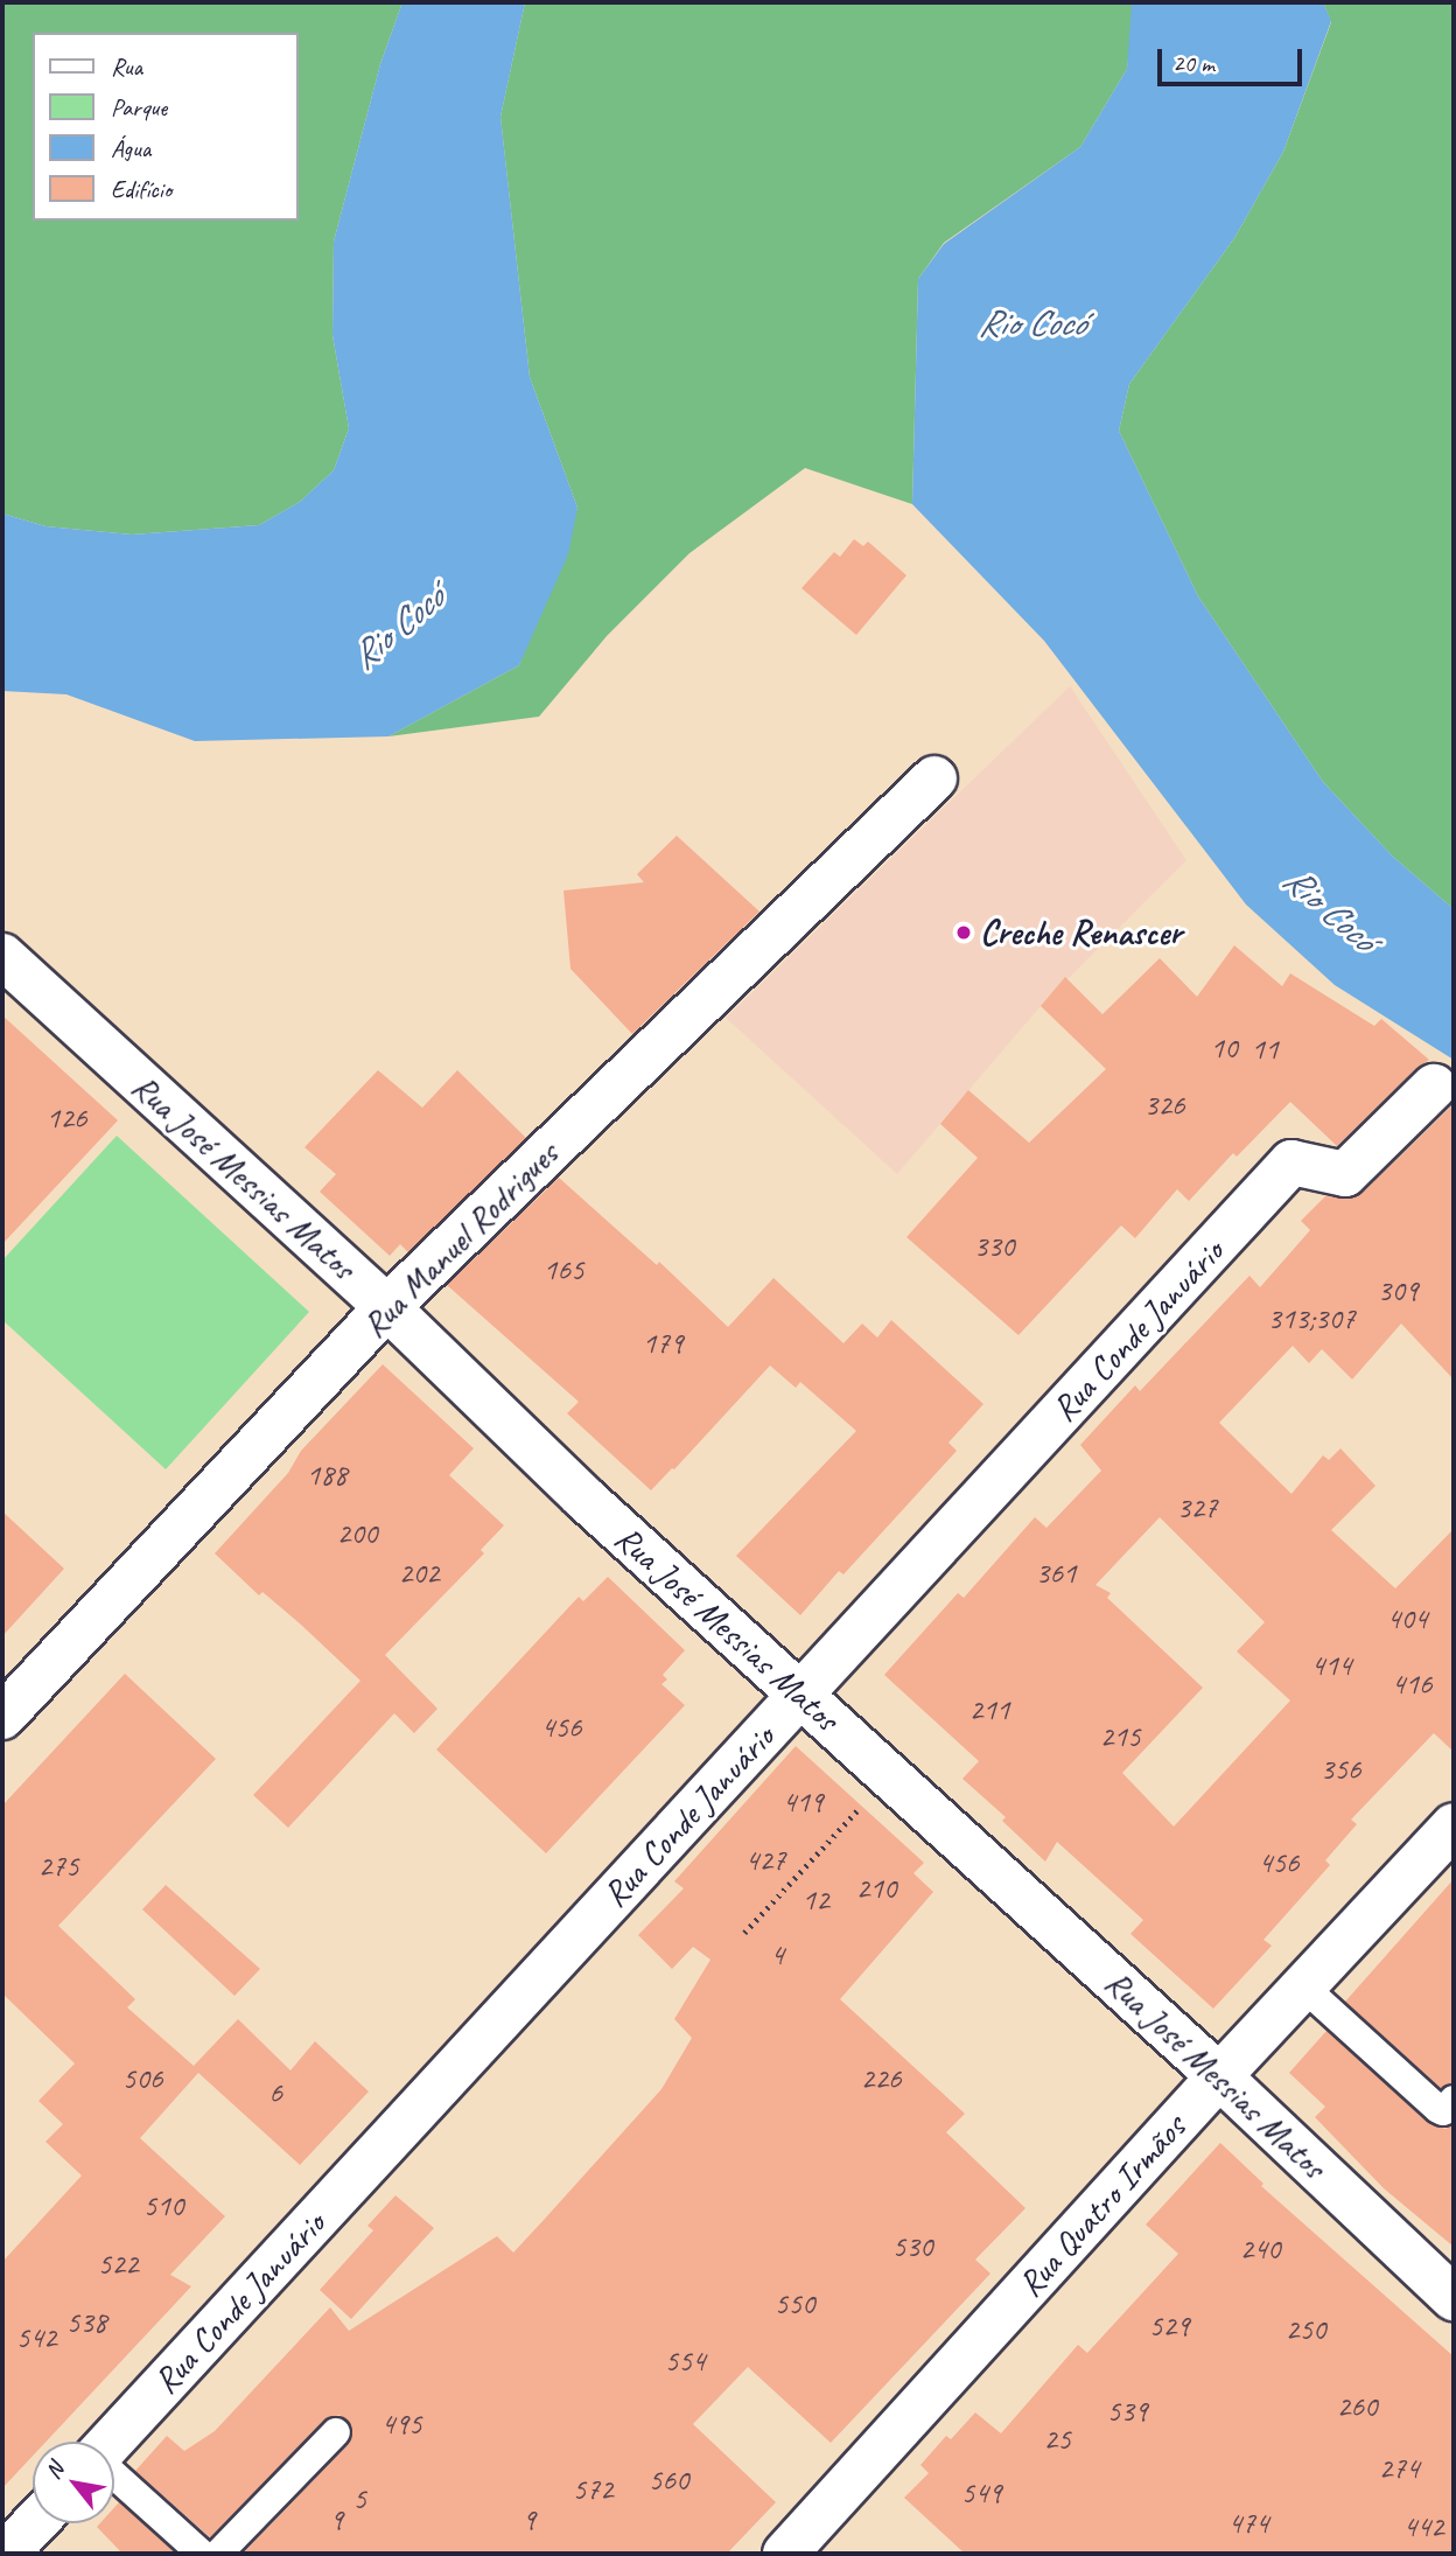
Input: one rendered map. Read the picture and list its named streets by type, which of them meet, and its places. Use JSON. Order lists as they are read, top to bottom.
{
  "streets": {
    "street": [
      "Rua José Messias Matos",
      "Rua Manuel Rodrigues",
      "Rua Conde Januário",
      "Rua Quatro Irmãos"
    ]
  },
  "crossings": [
    ["Rua José Messias Matos", "Rua Manuel Rodrigues"],
    ["Rua José Messias Matos", "Rua Conde Januário"],
    ["Rua José Messias Matos", "Rua Quatro Irmãos"]
  ],
  "water": ["Rio Cocó"],
  "places": ["Creche Renascer"],
  "house_numbers": [
    "10",
    "11",
    "326",
    "126",
    "330",
    "165",
    "309",
    "313;307",
    "179",
    "188",
    "327",
    "200",
    "202",
    "361",
    "404",
    "414",
    "416",
    "211",
    "456",
    "215",
    "356",
    "419",
    "427",
    "456",
    "275",
    "210",
    "12",
    "4",
    "506",
    "226",
    "6",
    "510",
    "530",
    "240",
    "522",
    "550",
    "538",
    "529",
    "250",
    "542",
    "554",
    "260",
    "539",
    "495",
    "25",
    "274",
    "560",
    "572",
    "549",
    "5",
    "9",
    "9",
    "474",
    "442"
  ],
  "legend": [
    "Rua",
    "Parque",
    "Água",
    "Edifício"
  ],
  "scale_bar": "20 m",
  "north": "top left"
}
